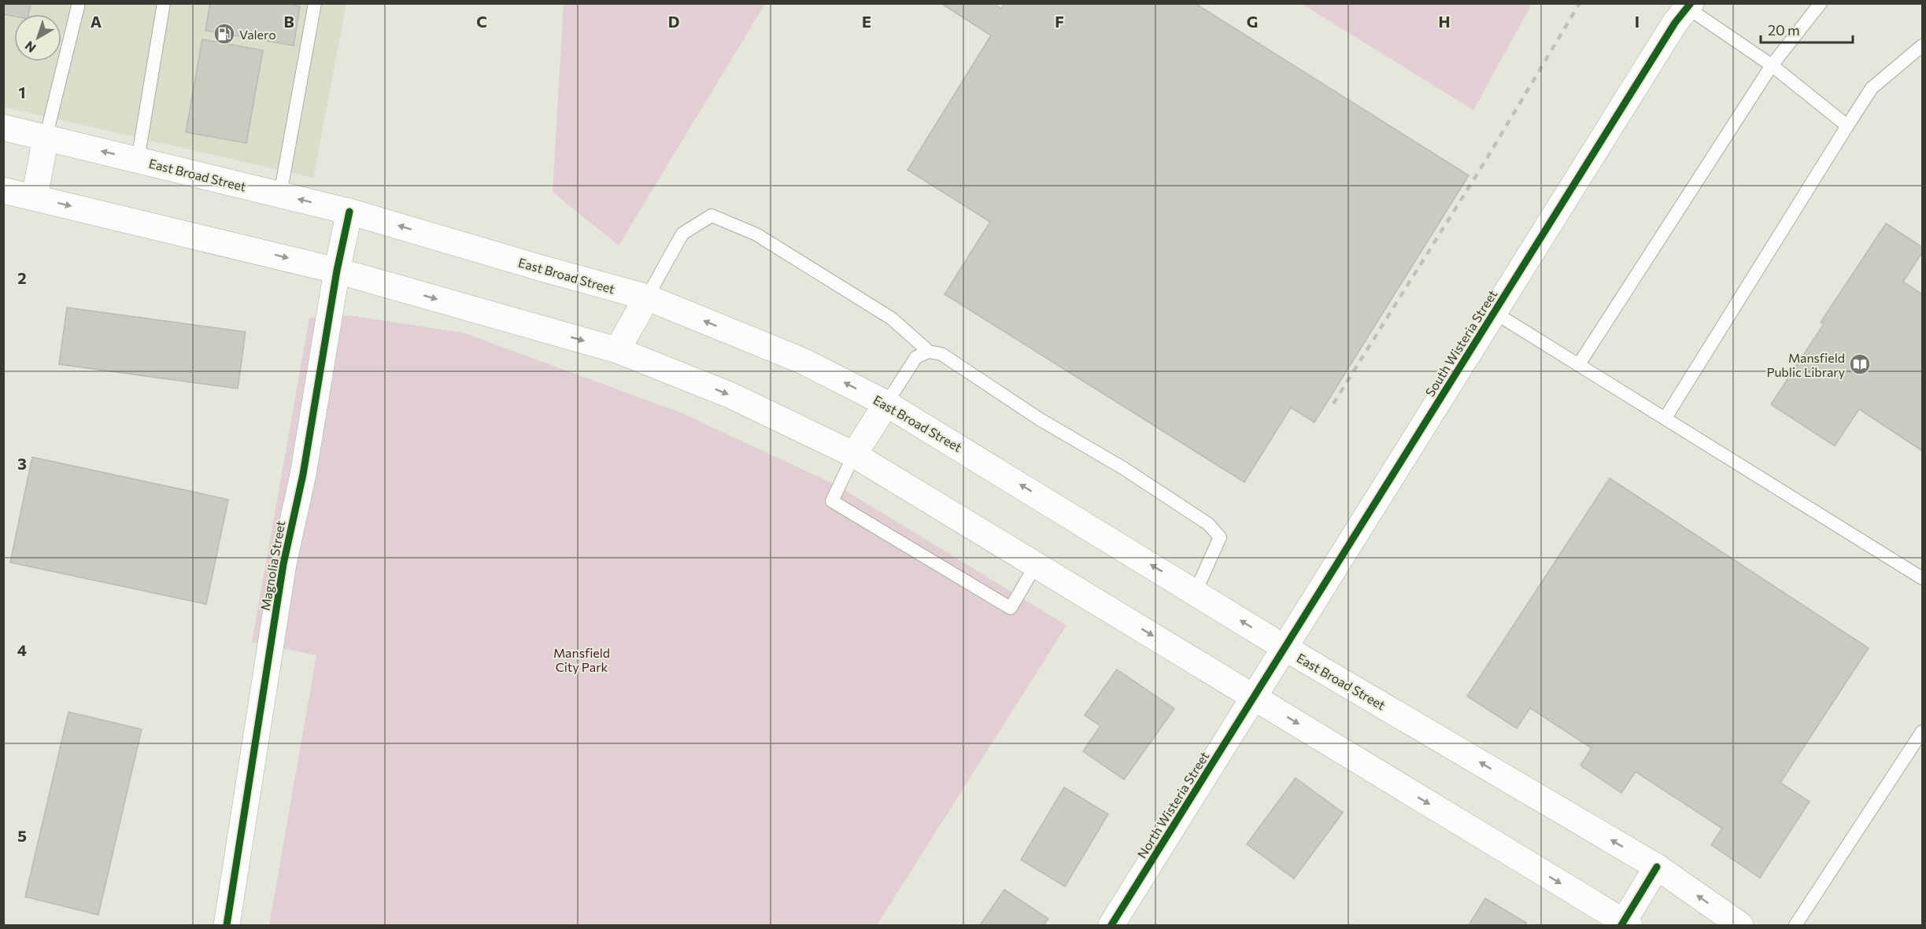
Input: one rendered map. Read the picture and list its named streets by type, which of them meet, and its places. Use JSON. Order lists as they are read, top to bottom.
{
  "streets": {
    "main road": [
      "East Broad Street",
      "South Wisteria Street",
      "Magnolia Street",
      "North Wisteria Street"
    ]
  },
  "crossings": [
    ["East Broad Street", "South Wisteria Street"],
    ["East Broad Street", "Magnolia Street"],
    ["South Wisteria Street", "North Wisteria Street"]
  ],
  "parks": ["Mansfield City Park"],
  "places": {
    "fuel station": ["Valero"],
    "library": ["Mansfield Public Library"]
  },
  "scale_bar": "20 m",
  "north": "bottom left",
  "grid": {
    "columns": [
      "A",
      "B",
      "C",
      "D",
      "E",
      "F",
      "G",
      "H",
      "I"
    ],
    "rows": [
      "1",
      "2",
      "3",
      "4",
      "5"
    ]
  }
}
